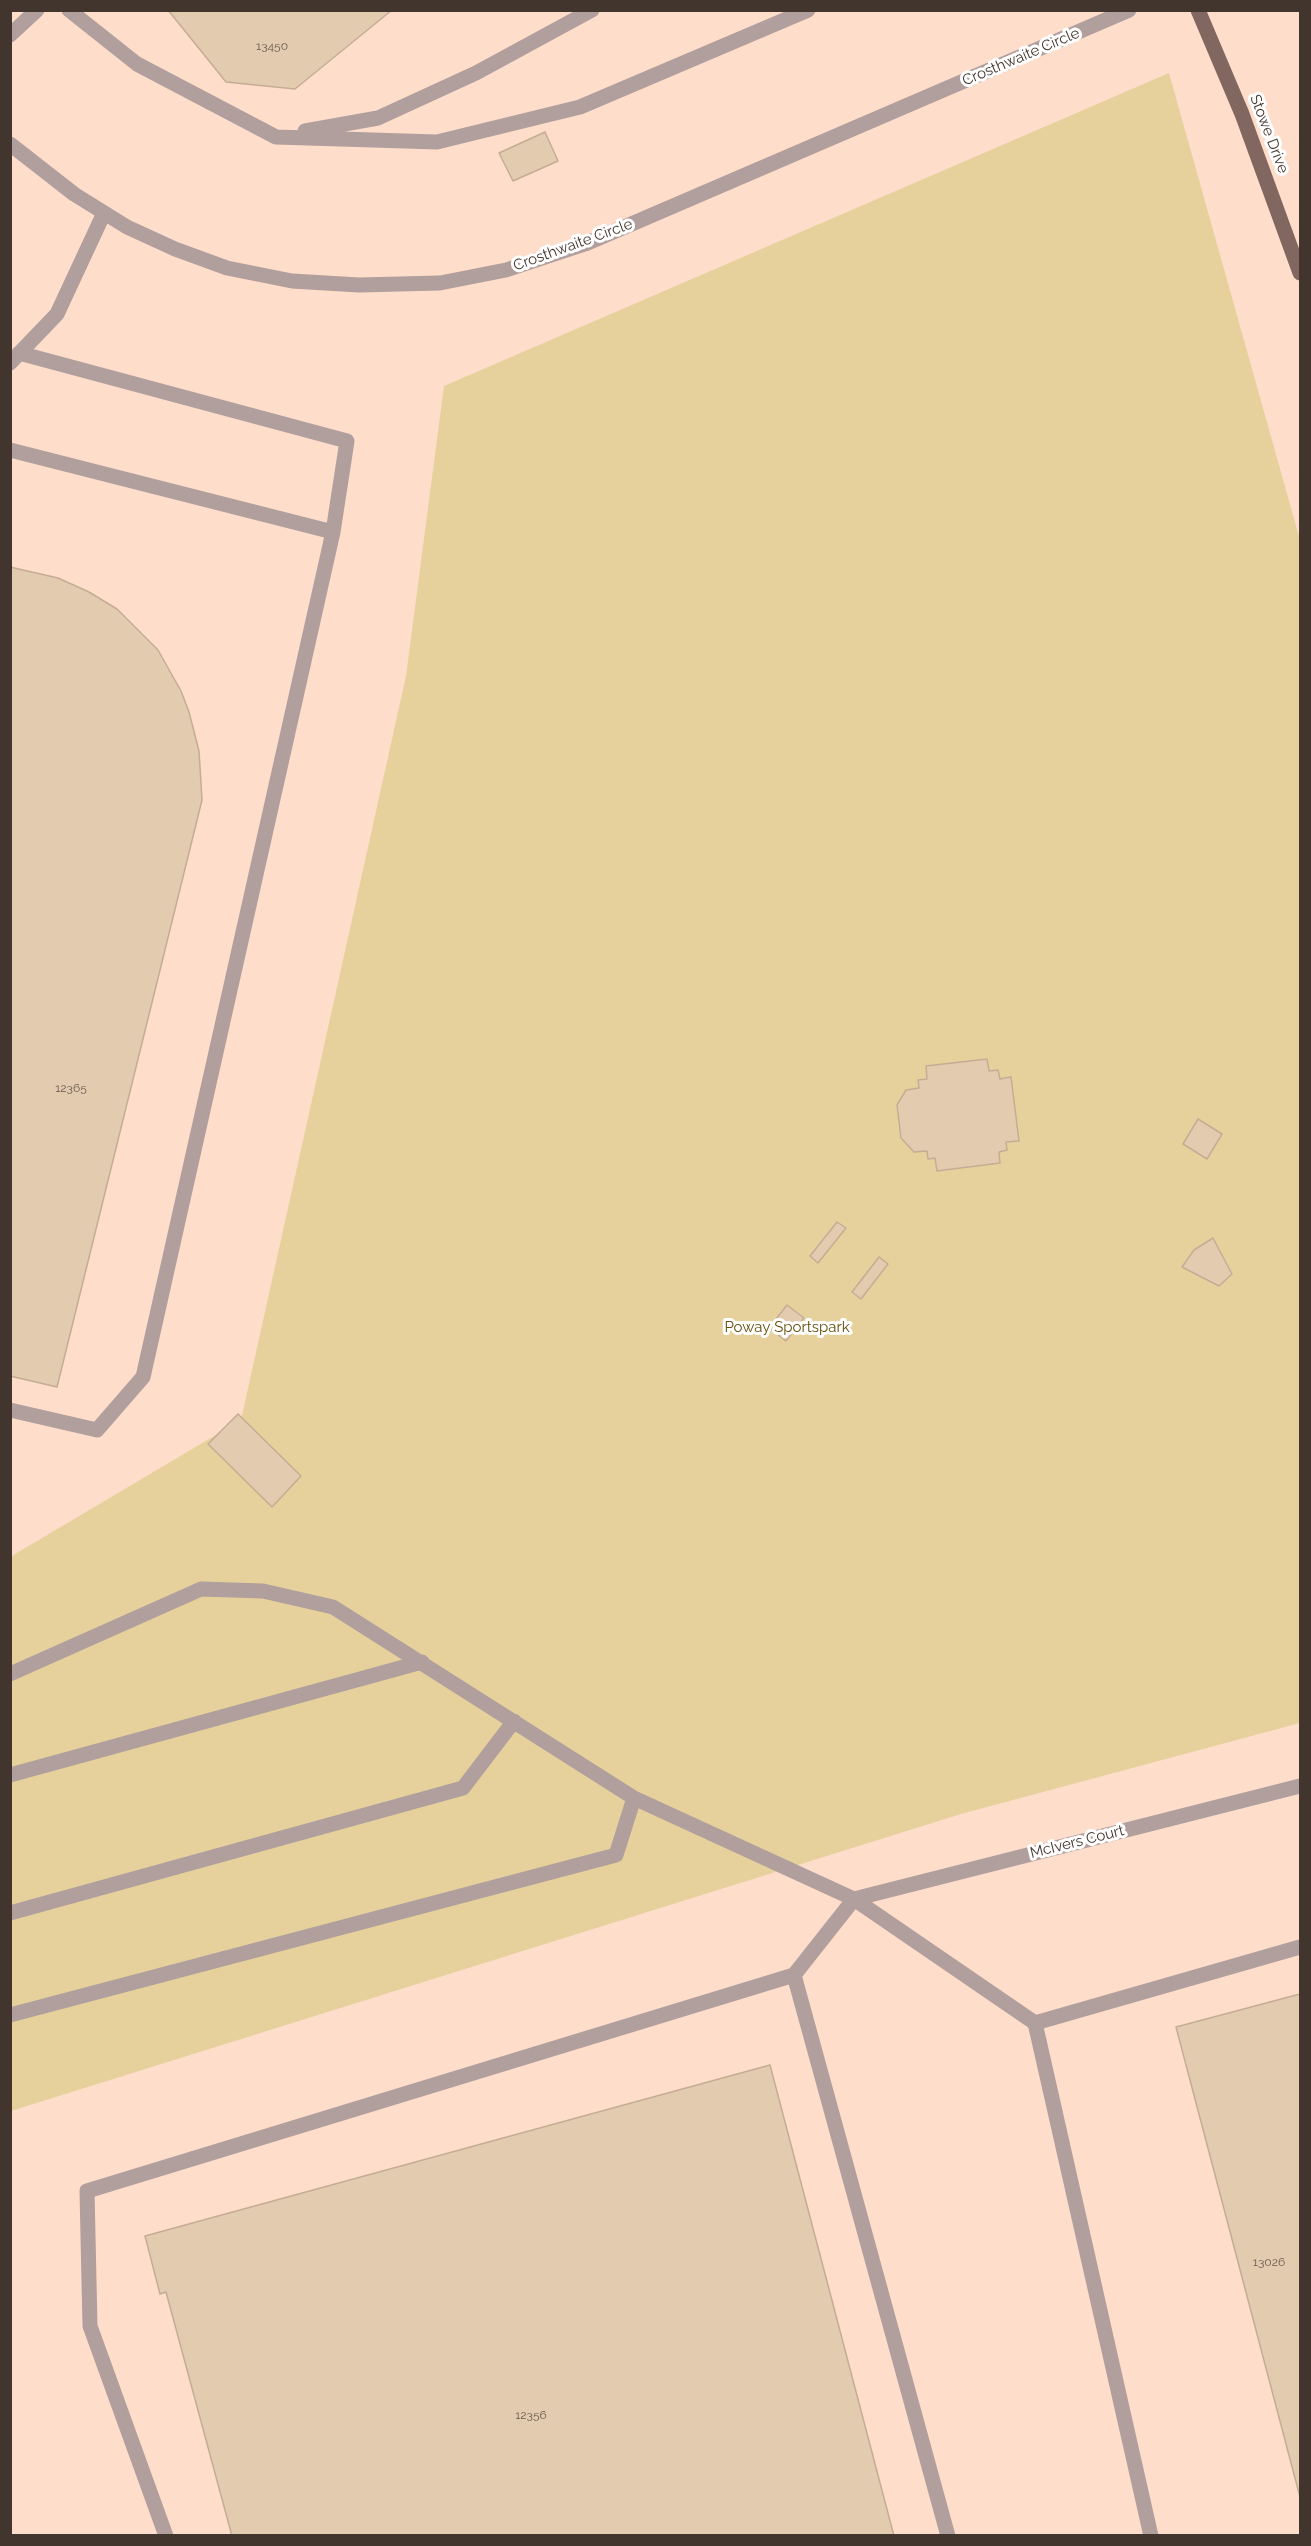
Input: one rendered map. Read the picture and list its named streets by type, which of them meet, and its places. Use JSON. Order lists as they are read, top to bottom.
{
  "streets": {
    "main road": ["Stowe Drive"],
    "street": ["Crosthwaite Circle", "McIvers Court"]
  },
  "parks": ["Poway Sportspark"],
  "house_numbers": [
    "13450",
    "12365",
    "13026",
    "12356"
  ]
}
